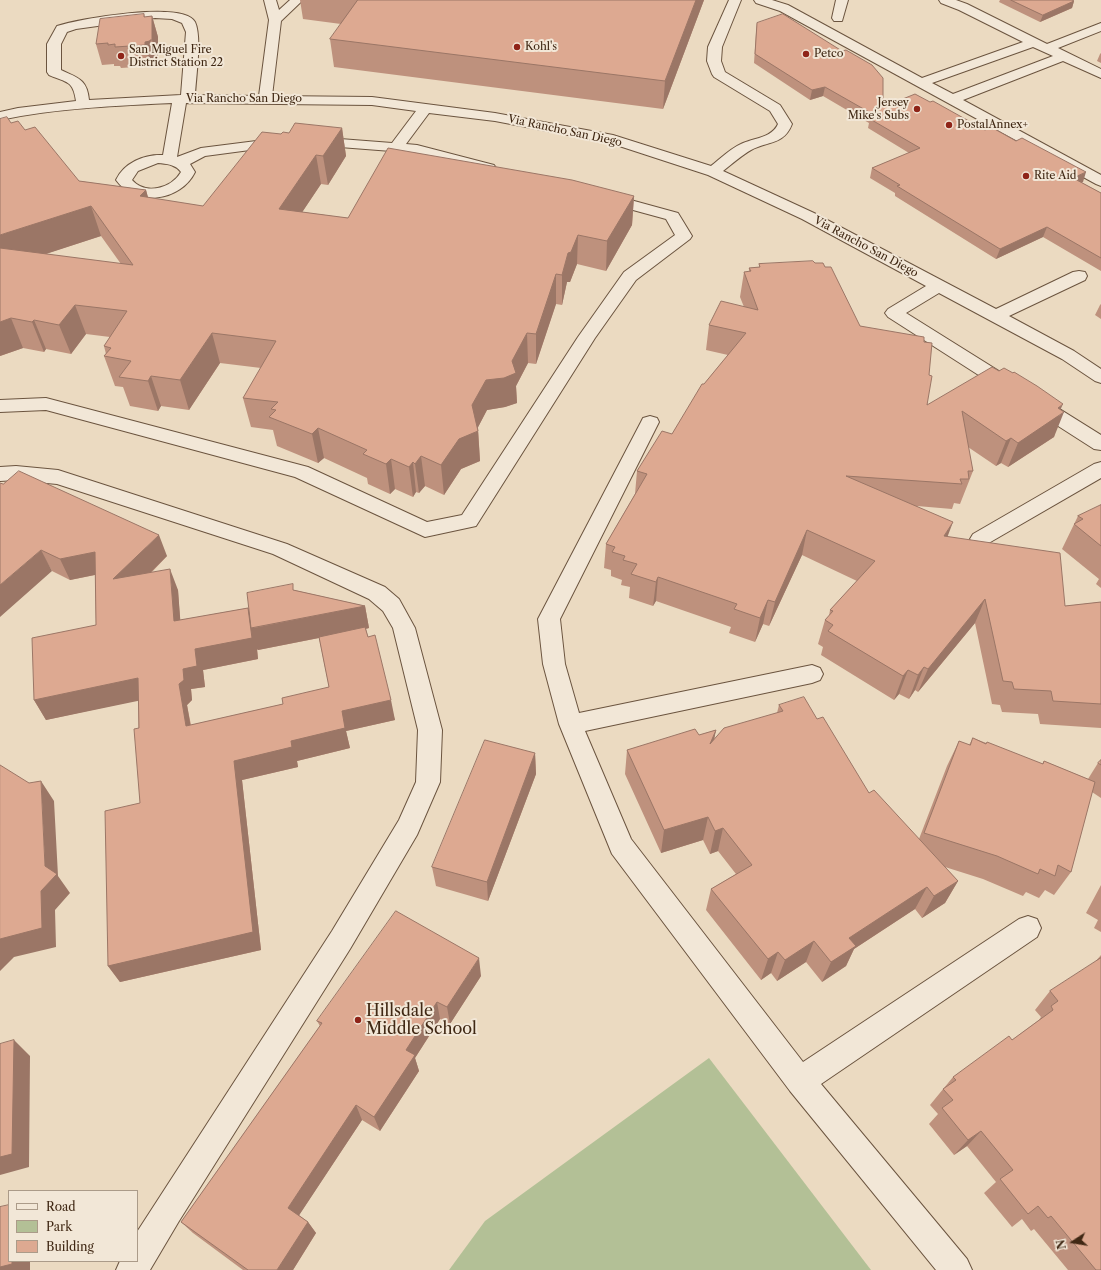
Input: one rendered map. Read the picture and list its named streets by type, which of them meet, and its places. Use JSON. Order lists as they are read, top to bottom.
{
  "streets": {
    "street": ["Via Rancho San Diego"]
  },
  "places": [
    "Kohl's",
    "Petco",
    "San Miguel Fire District Station 22",
    "Jersey Mike's Subs",
    "PostalAnnex+",
    "Rite Aid",
    "Hillsdale Middle School"
  ],
  "legend": ["Road", "Park", "Building"],
  "north": "left"
}
